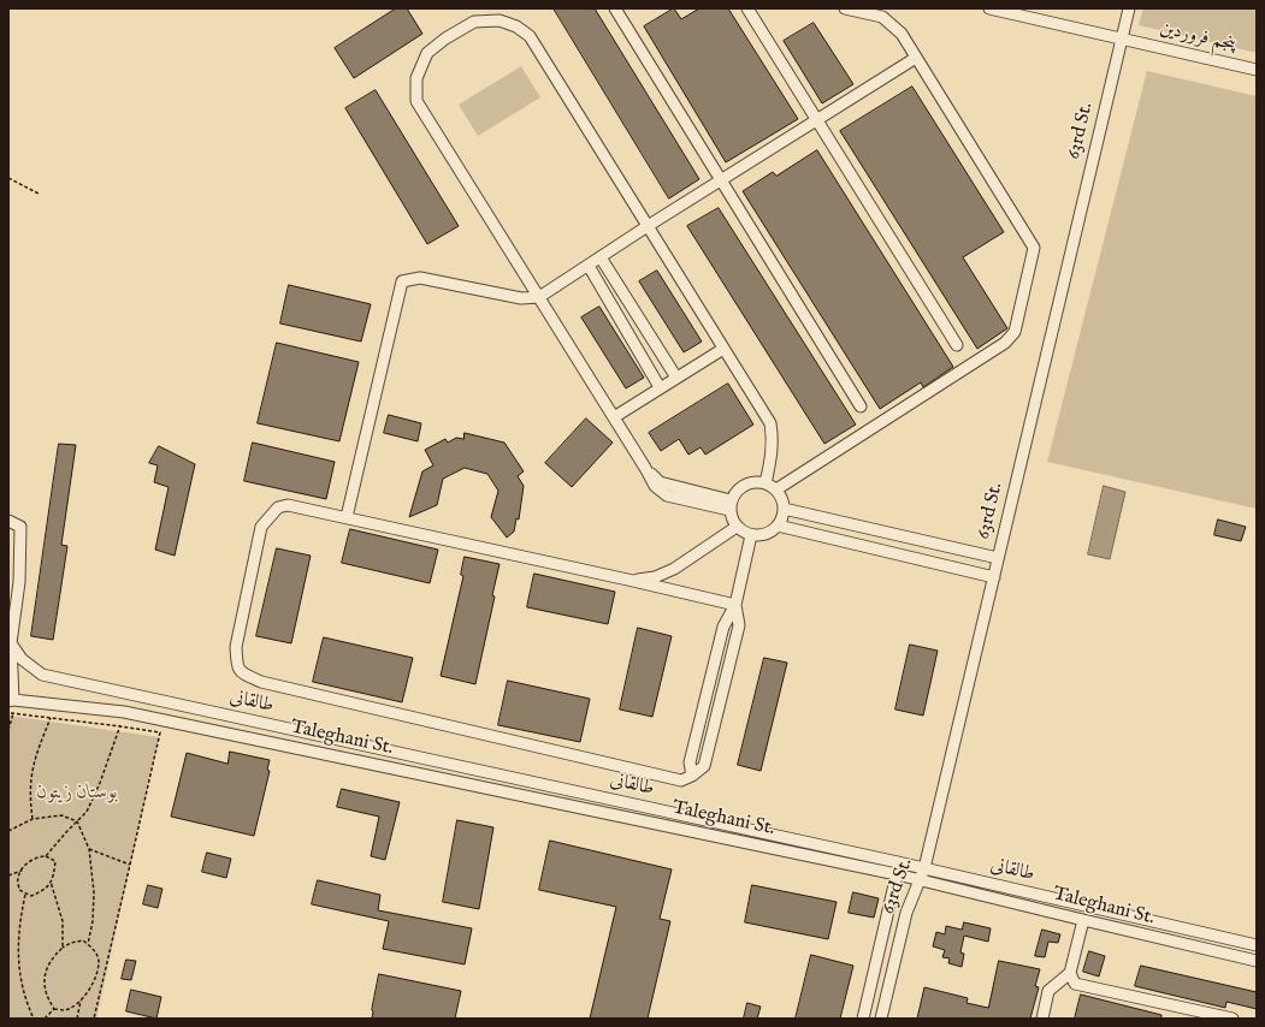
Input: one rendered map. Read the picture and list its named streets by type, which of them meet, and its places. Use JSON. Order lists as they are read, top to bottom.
{
  "streets": {
    "street": [
      "پنجم فروردین",
      "63rd St.",
      "طالقانی",
      "Taleghani St."
    ]
  },
  "crossings": [
    ["پنجم فروردین", "63rd St."],
    ["63rd St.", "طالقانی"],
    ["63rd St.", "Taleghani St."]
  ],
  "parks": ["بوستان زیتون"]
}
